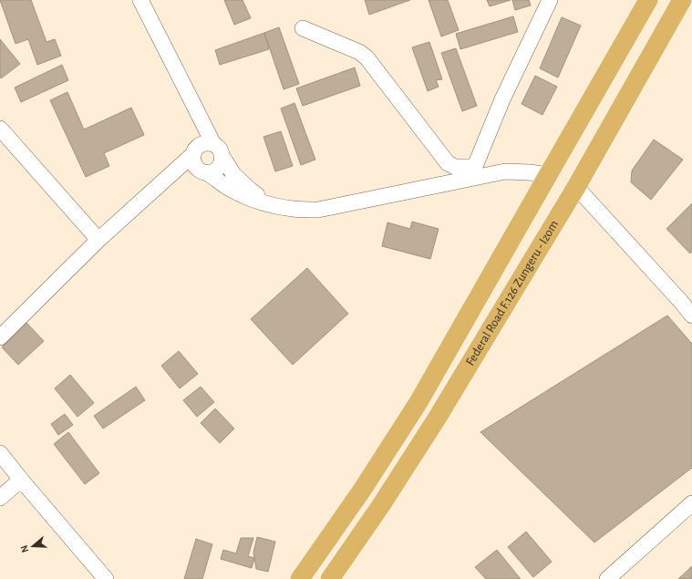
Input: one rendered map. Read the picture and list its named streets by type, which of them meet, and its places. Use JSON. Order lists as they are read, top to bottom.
{
  "streets": {
    "main road": ["Federal Road F.126 Zungeru - Izom"]
  },
  "north": "left"
}
